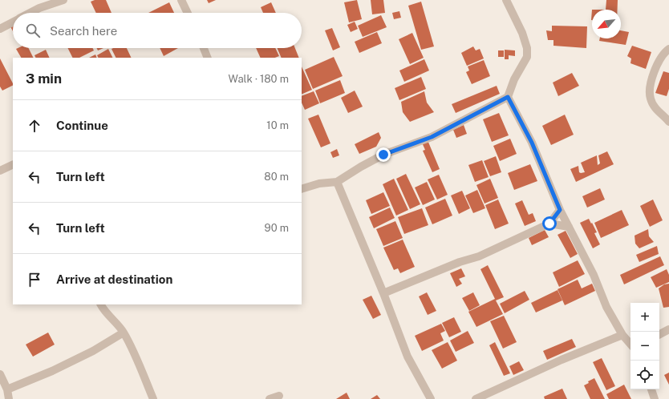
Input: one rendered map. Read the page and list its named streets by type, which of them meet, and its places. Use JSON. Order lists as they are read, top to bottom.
{
  "north": "bottom left",
  "page": {
    "search": "Search here",
    "heading": ["3 min", "Walk · 180 m"],
    "list": [
      ["Continue", "10 m"],
      ["Turn left", "80 m"],
      ["Turn left", "90 m"],
      "Arrive at destination"
    ],
    "map_buttons": ["+", "−"]
  }
}
